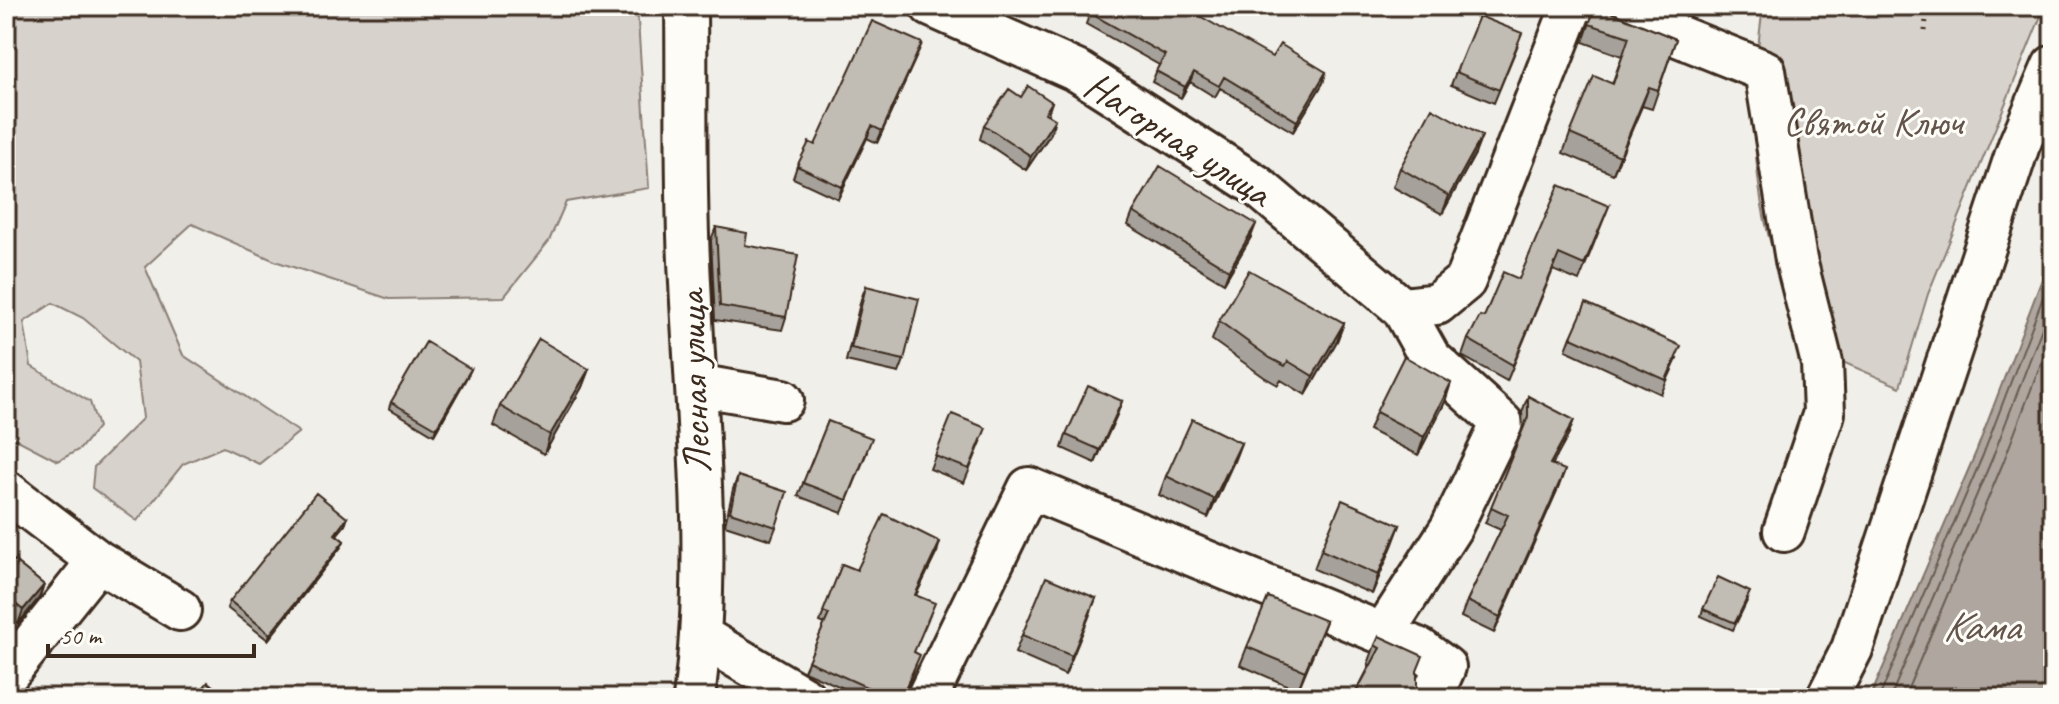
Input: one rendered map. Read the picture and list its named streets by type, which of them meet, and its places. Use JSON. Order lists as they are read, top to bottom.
{
  "streets": {
    "street": ["Нагорная улица", "Лесная улица"]
  },
  "water": ["Кама"],
  "parks": ["Святой Ключ"],
  "scale_bar": "50 m"
}
